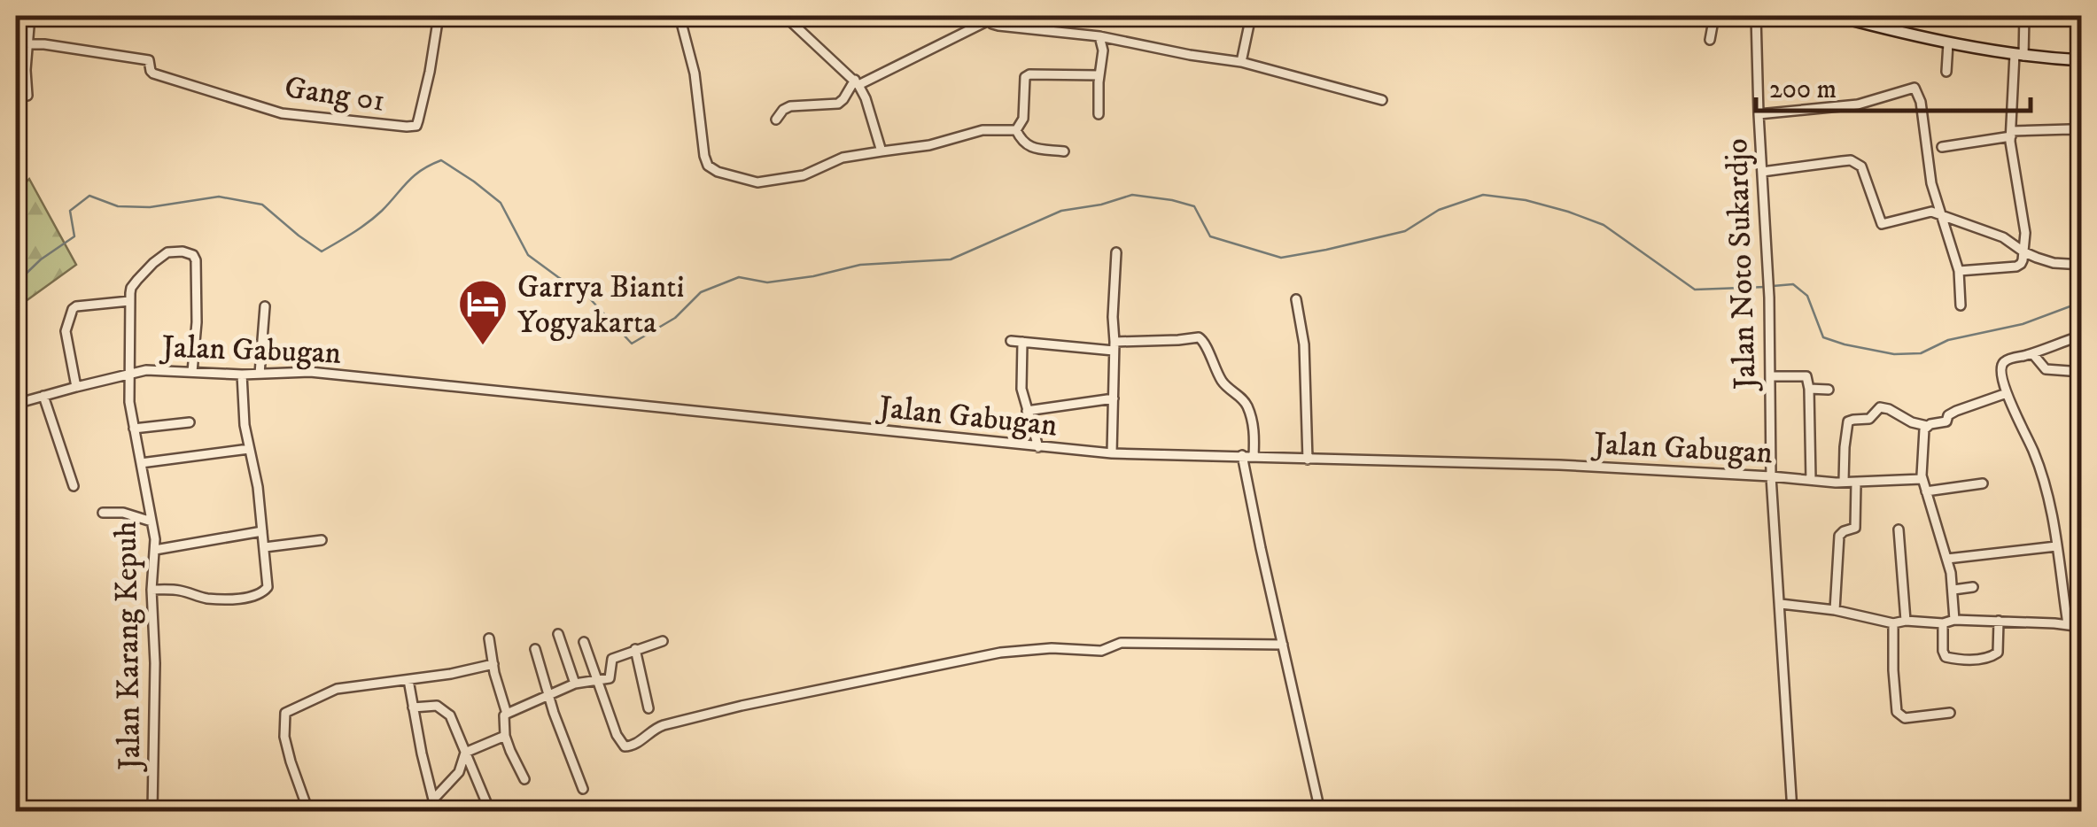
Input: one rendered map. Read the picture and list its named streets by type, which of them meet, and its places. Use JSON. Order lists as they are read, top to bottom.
{
  "streets": {
    "street": [
      "Gang 01",
      "Jalan Noto Sukardjo",
      "Jalan Gabugan",
      "Jalan Karang Kepuh"
    ]
  },
  "crossings": [
    ["Jalan Noto Sukardjo", "Jalan Gabugan"],
    ["Jalan Gabugan", "Jalan Karang Kepuh"]
  ],
  "places": {
    "hotel": ["Garrya Bianti Yogyakarta"]
  },
  "scale_bar": "200 m"
}
